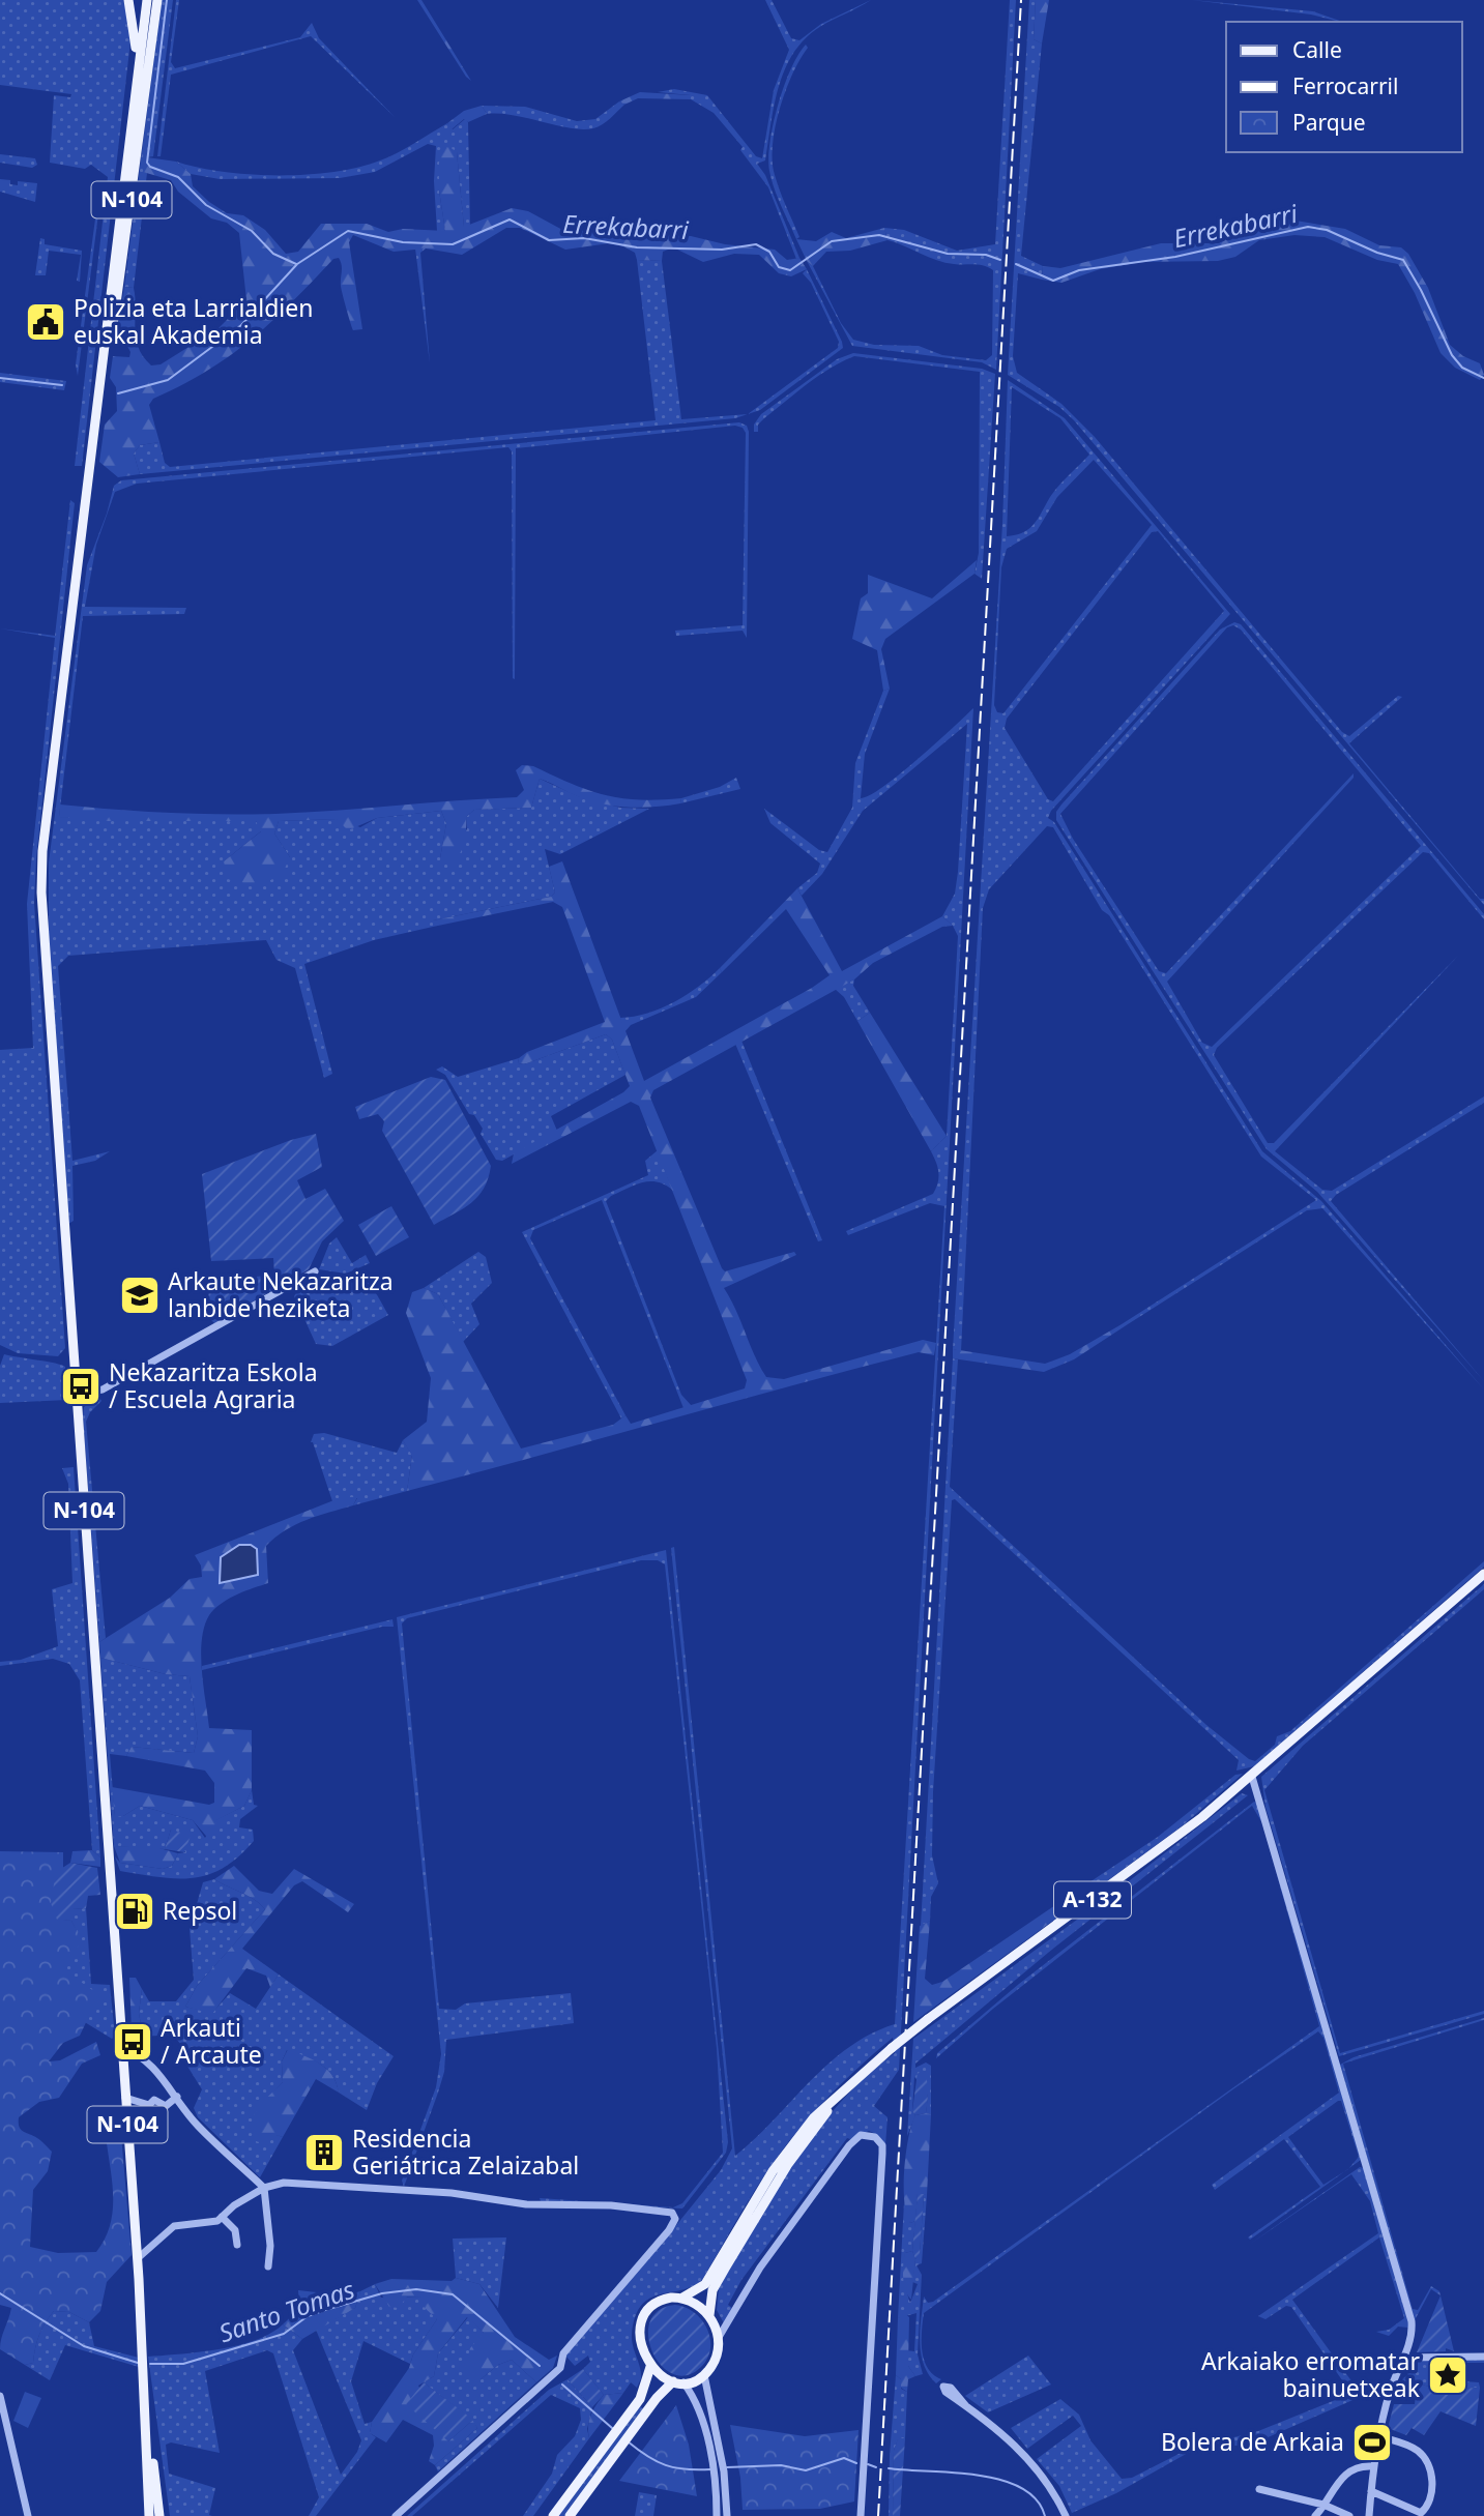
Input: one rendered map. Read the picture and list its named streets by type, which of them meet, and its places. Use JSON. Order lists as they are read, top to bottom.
{
  "streets": {
    "main road": ["N-104", "A-132"]
  },
  "water": ["Errekabarri", "Santo Tomas"],
  "places": {
    "public building": ["Polizia eta Larrialdien euskal Akademia"],
    "school or university": ["Arkaute Nekazaritza lanbide heziketa"],
    "bus stop": ["Nekazaritza Eskola / Escuela Agraria", "Arkauti / Arcaute"],
    "fuel station": ["Repsol"],
    "building": ["Residencia Geriátrica Zelaizabal"],
    "place": ["Arkaiako erromatar bainuetxeak"],
    "sports": ["Bolera de Arkaia"]
  },
  "legend": ["Calle", "Ferrocarril", "Parque"]
}
